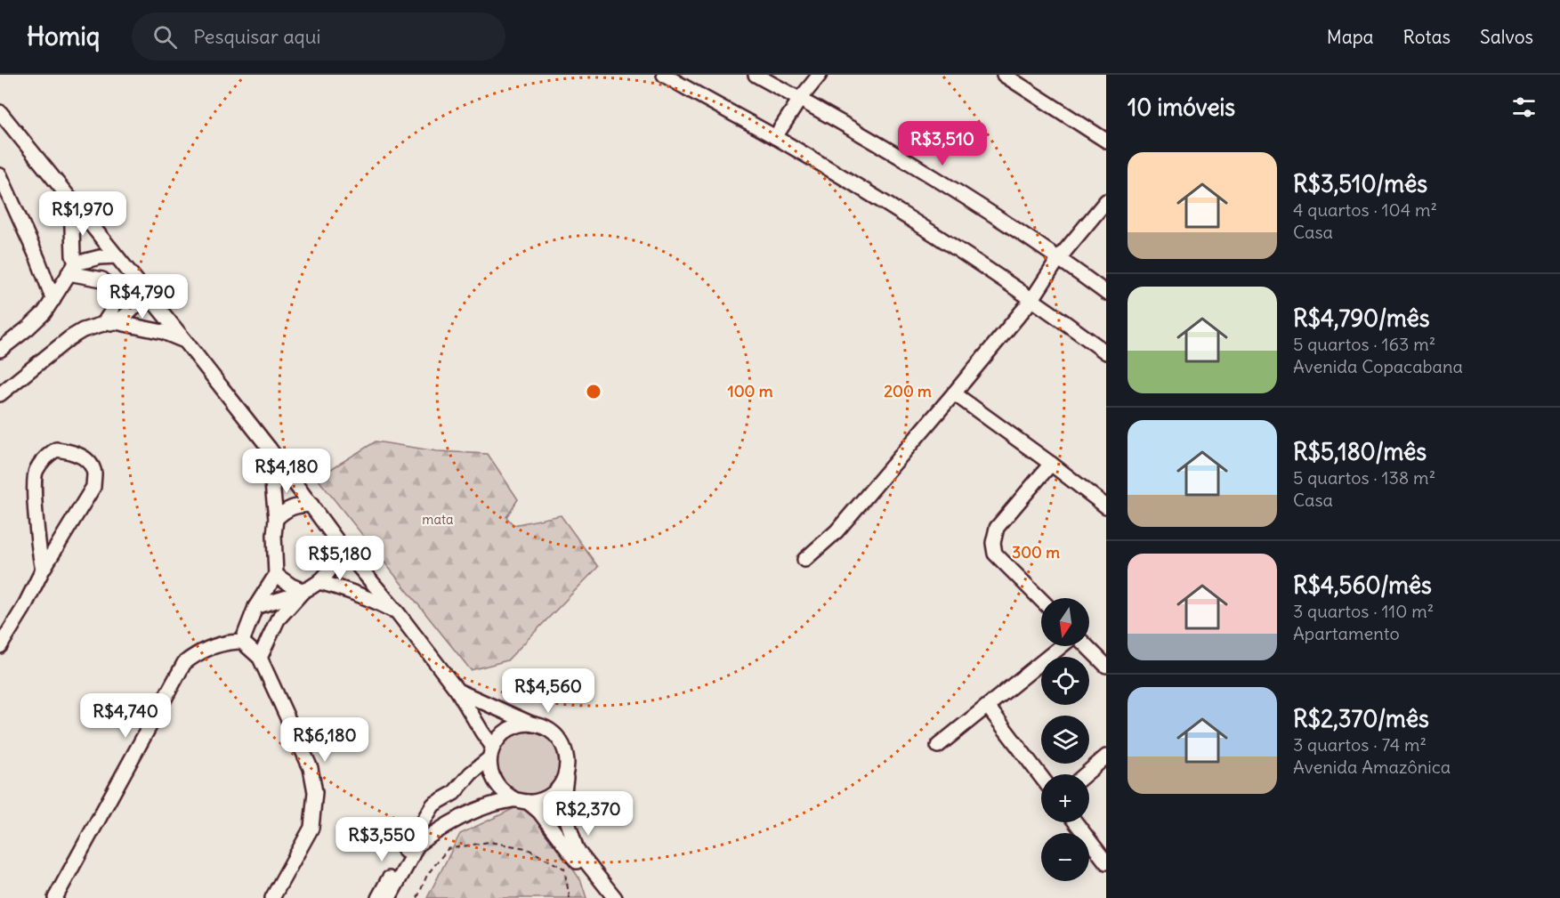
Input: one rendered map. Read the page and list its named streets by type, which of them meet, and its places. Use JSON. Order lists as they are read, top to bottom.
{
  "parks": ["mata"],
  "north": "bottom",
  "page": {
    "header": "Homiq",
    "search": "Pesquisar aqui",
    "nav": ["Mapa", "Rotas", "Salvos"],
    "heading": "10 imóveis",
    "price": [
      "R$3,510",
      "R$1,970",
      "R$4,790",
      "R$4,180",
      "R$5,180",
      "R$4,560",
      "R$4,740",
      "R$6,180",
      "R$2,370",
      "R$3,550"
    ],
    "list": [
      {
        "name": "R$3,510/mês",
        "note": "4 quartos · 104 m² · Casa"
      },
      {
        "name": "R$4,790/mês",
        "note": "5 quartos · 163 m² · Avenida Copacabana"
      },
      {
        "name": "R$5,180/mês",
        "note": "5 quartos · 138 m² · Casa"
      },
      {
        "name": "R$4,560/mês",
        "note": "3 quartos · 110 m² · Apartamento"
      },
      {
        "name": "R$2,370/mês",
        "note": "3 quartos · 74 m² · Avenida Amazônica"
      }
    ],
    "map_buttons": ["+", "−"]
  },
  "rings": ["100 m", "200 m", "300 m"]
}
